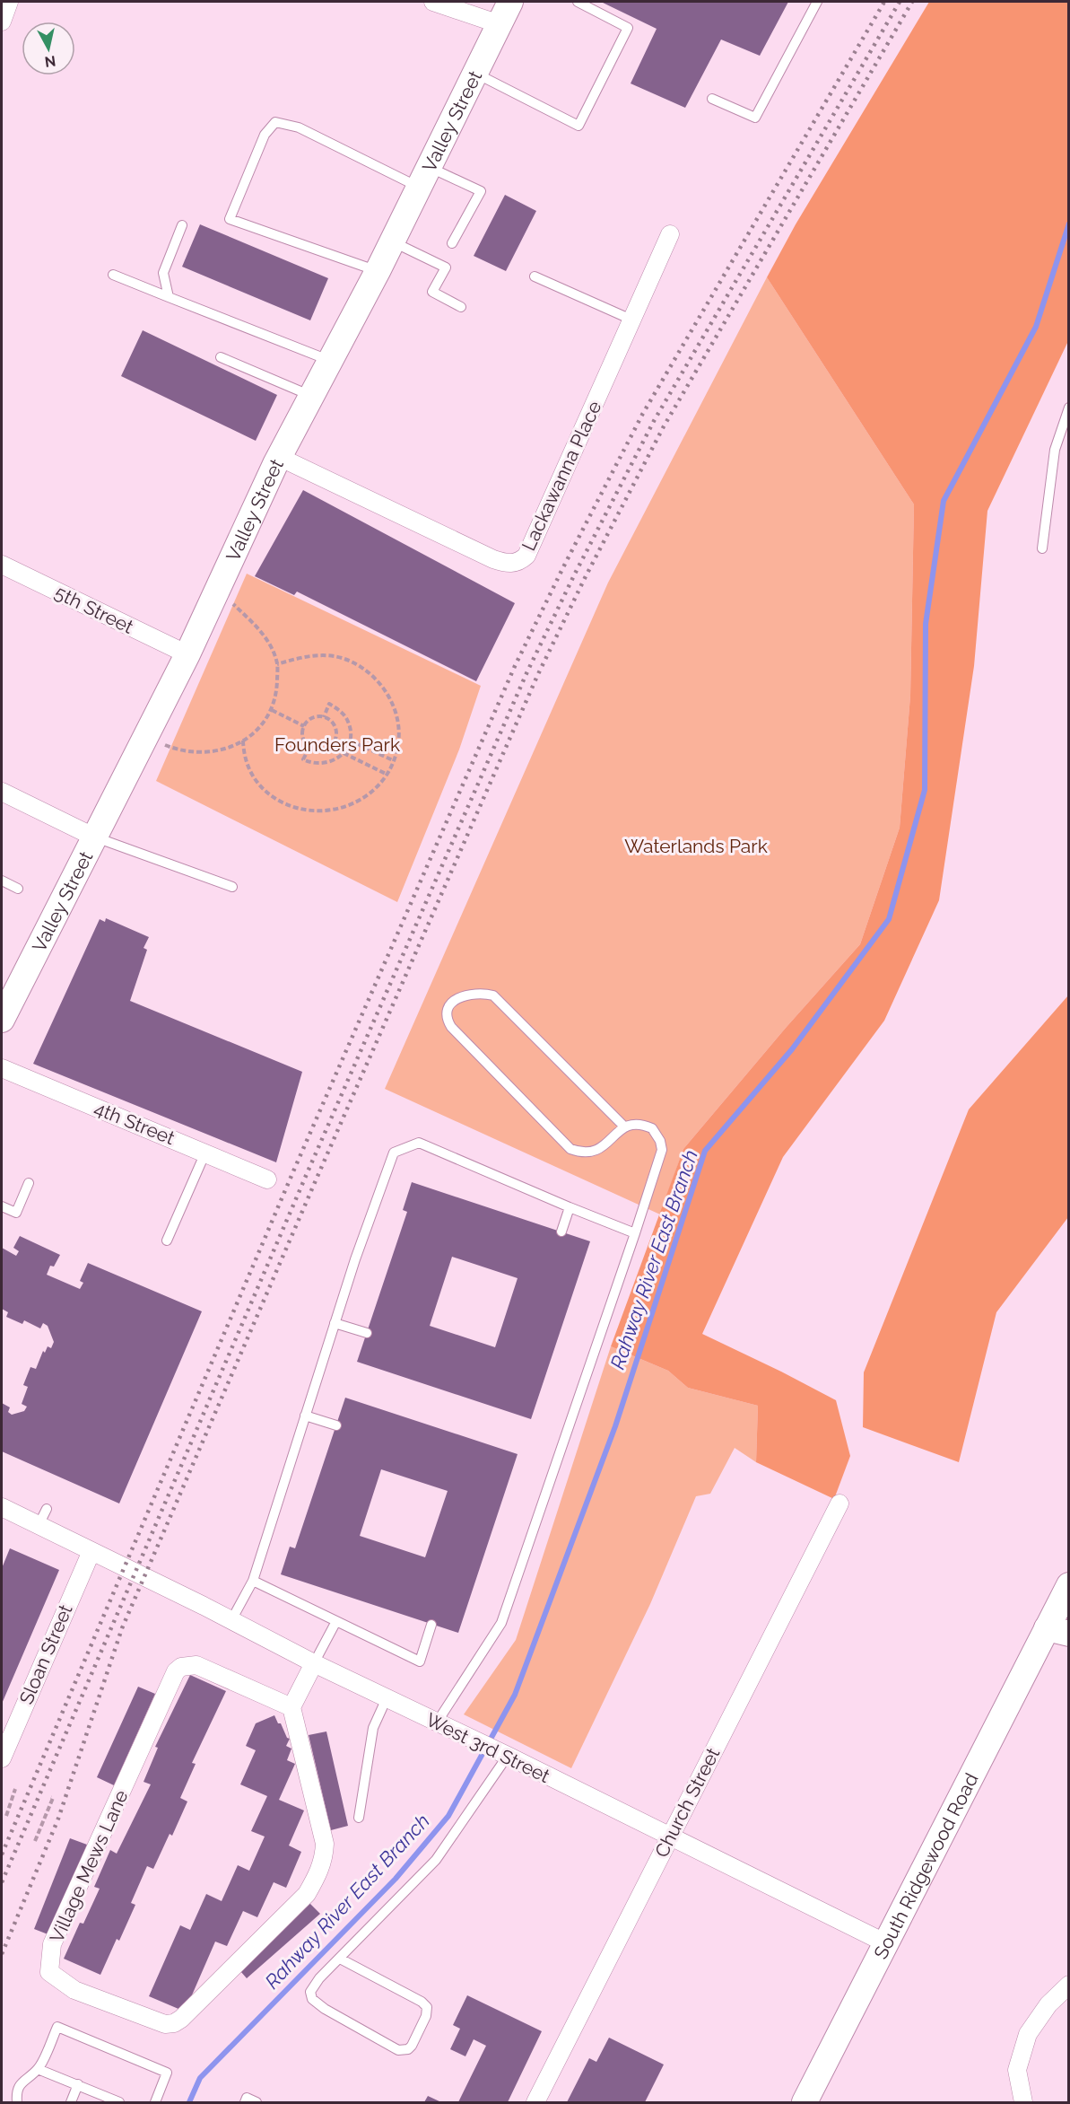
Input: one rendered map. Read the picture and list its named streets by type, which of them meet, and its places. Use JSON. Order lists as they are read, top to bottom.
{
  "streets": {
    "main road": ["Valley Street", "South Ridgewood Road"],
    "street": [
      "Lackawanna Place",
      "5th Street",
      "4th Street",
      "Sloan Street",
      "West 3rd Street",
      "Church Street",
      "Village Mews Lane"
    ]
  },
  "crossings": [
    ["Valley Street", "Lackawanna Place"],
    ["Valley Street", "5th Street"],
    ["Sloan Street", "West 3rd Street"],
    ["West 3rd Street", "Church Street"],
    ["West 3rd Street", "South Ridgewood Road"]
  ],
  "water": ["Rahway River East Branch"],
  "parks": ["Founders Park", "Waterlands Park"],
  "north": "bottom"
}
